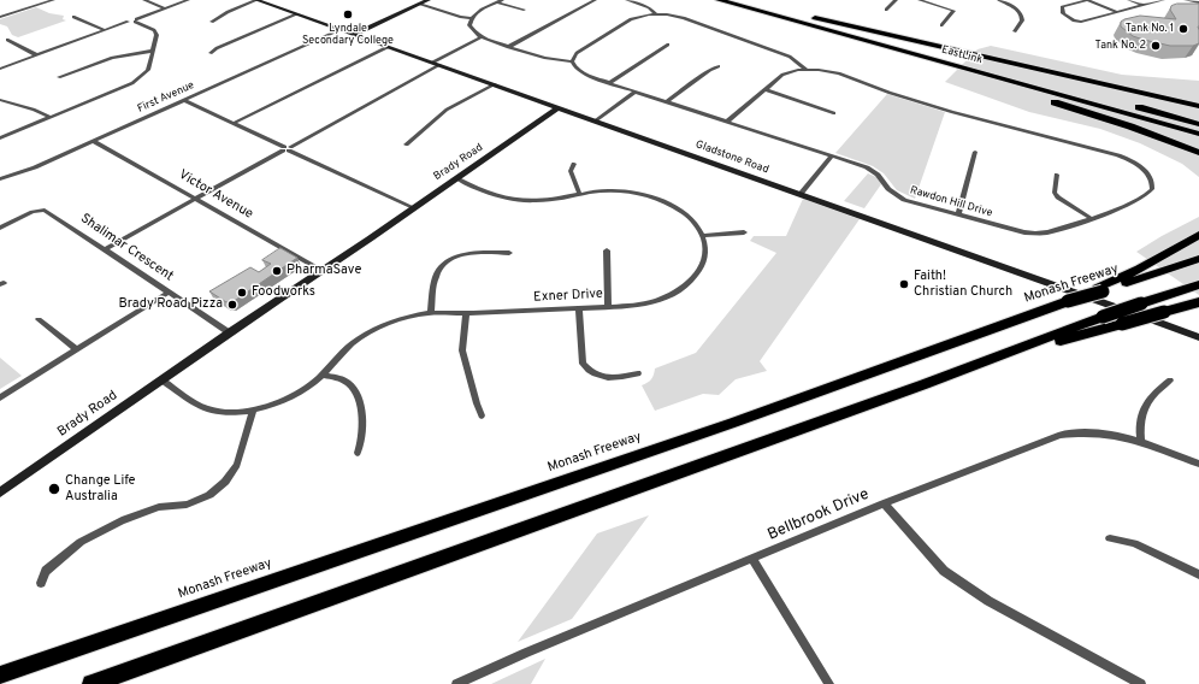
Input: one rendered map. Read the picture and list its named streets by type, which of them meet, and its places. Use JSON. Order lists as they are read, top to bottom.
{
  "streets": {
    "highway": ["EastLink", "Monash Freeway"],
    "main road": ["Gladstone Road", "Brady Road"],
    "street": [
      "First Avenue",
      "Victor Avenue",
      "Rawdon Hill Drive",
      "Shalimar Crescent",
      "Exner Drive",
      "Bellbrook Drive"
    ]
  },
  "crossings": [
    ["First Avenue", "Gladstone Road"],
    ["First Avenue", "Victor Avenue"],
    ["Gladstone Road", "Brady Road"],
    ["Brady Road", "Victor Avenue"],
    ["Brady Road", "Shalimar Crescent"],
    ["Brady Road", "Exner Drive"]
  ],
  "places": [
    "Lyndale Secondary College",
    "Tank No. 1",
    "Tank No. 2",
    "PharmaSave",
    "Faith! Christian Church",
    "Foodworks",
    "Brady Road Pizza",
    "Change Life Australia"
  ]
}
